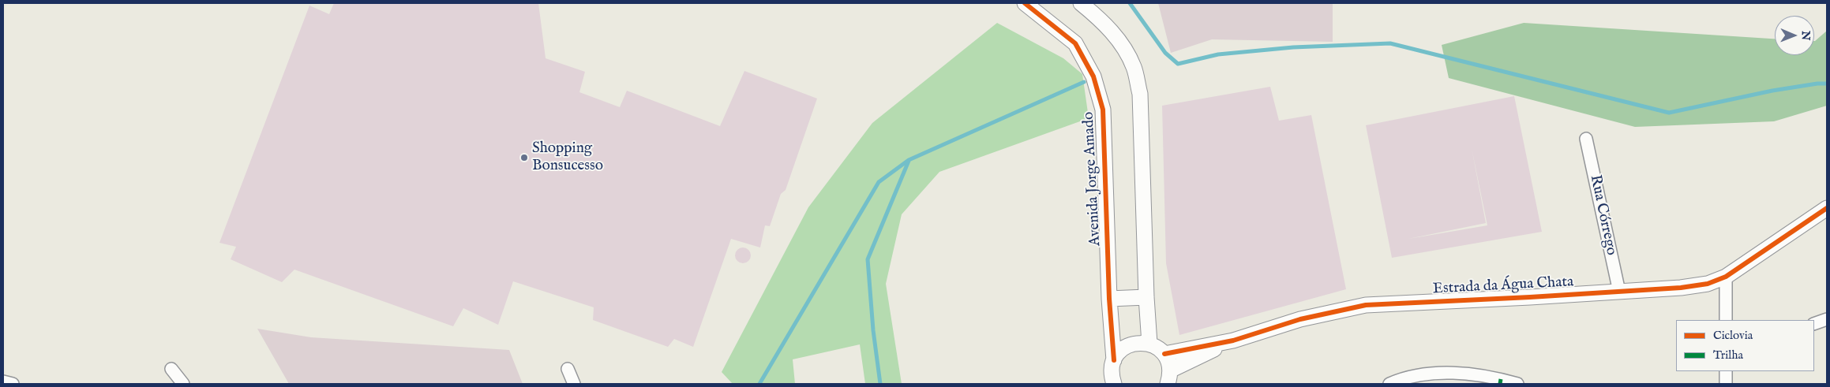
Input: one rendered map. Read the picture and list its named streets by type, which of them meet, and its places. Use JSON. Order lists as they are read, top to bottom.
{
  "streets": {
    "street": ["Avenida Jorge Amado", "Rua Córrego", "Estrada da Água Chata"]
  },
  "crossings": [
    ["Rua Córrego", "Estrada da Água Chata"]
  ],
  "places": ["Shopping Bonsucesso"],
  "legend": ["Ciclovia", "Trilha"],
  "north": "right"
}
